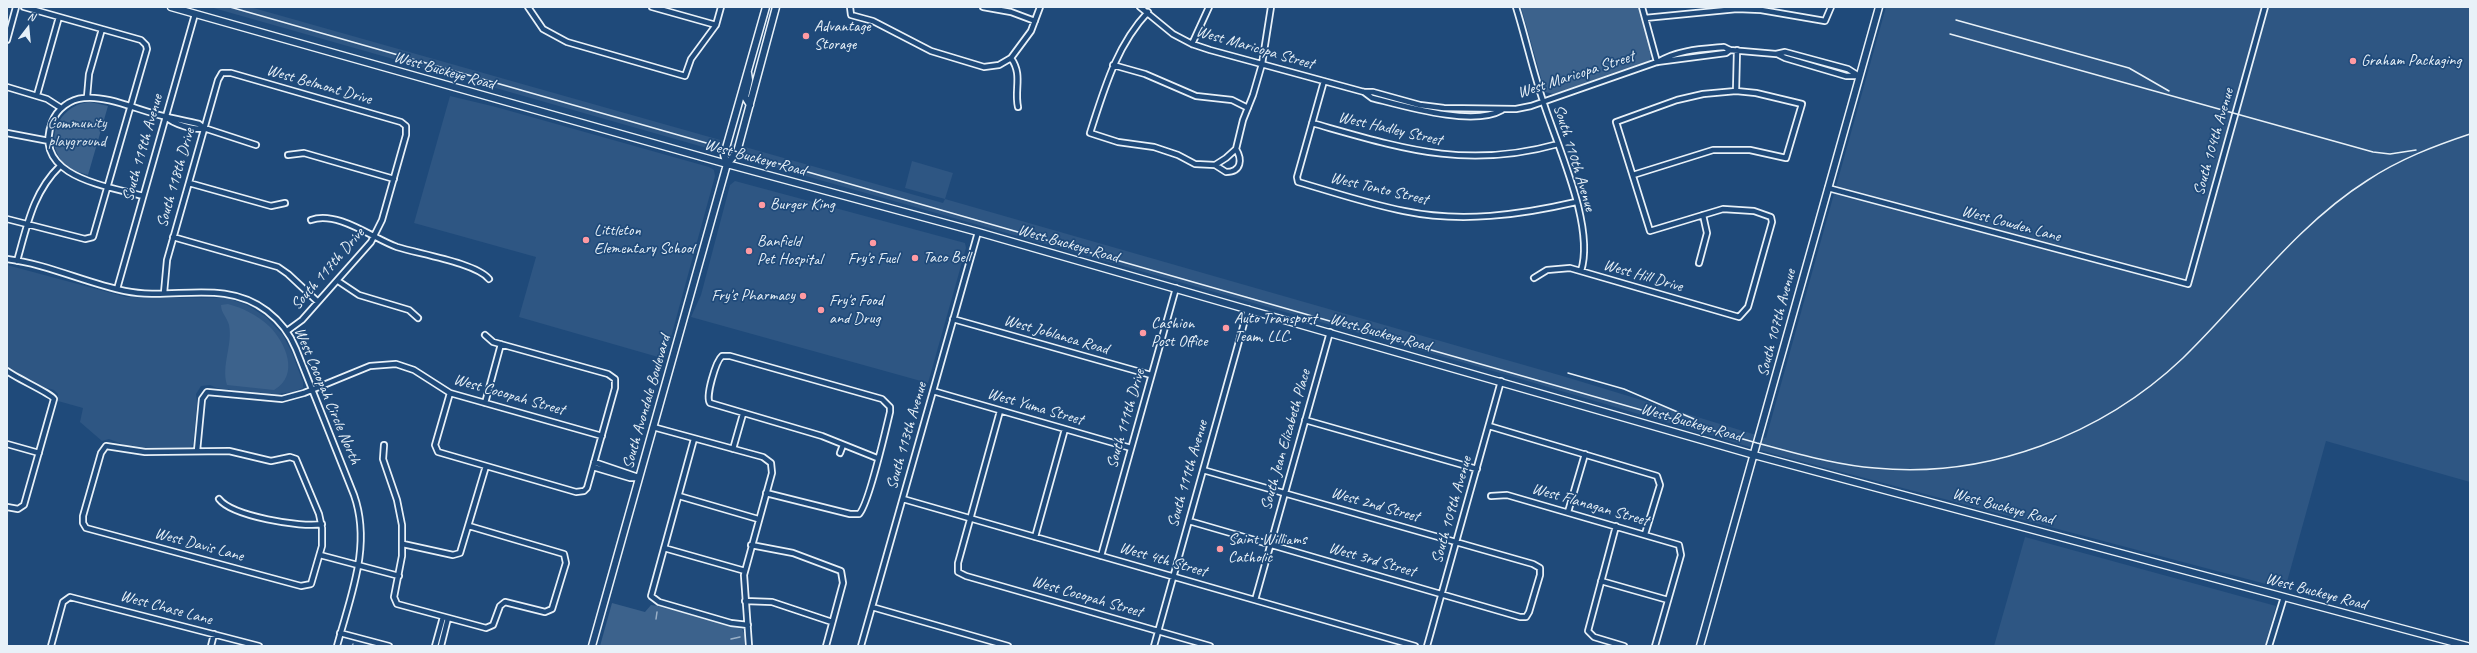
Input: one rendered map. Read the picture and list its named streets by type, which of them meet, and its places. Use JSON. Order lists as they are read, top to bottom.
{
  "streets": {
    "main road": ["West Buckeye Road", "South 107th Avenue", "South Avondale Boulevard"],
    "street": [
      "West Maricopa Street",
      "West Belmont Drive",
      "West Hadley Street",
      "South 104th Avenue",
      "South 119th Avenue",
      "South 110th Avenue",
      "South 118th Drive",
      "West Tonto Street",
      "West Cowden Lane",
      "South 117th Drive",
      "West Hill Drive",
      "West Joblanca Road",
      "West Cocopah Street",
      "West Cocopah Circle North",
      "West Yuma Street",
      "South 111th Drive",
      "South 113th Avenue",
      "South Jean Elizabeth Place",
      "South 111th Avenue",
      "West 2nd Street",
      "West Flanagan Street",
      "South 109th Avenue",
      "West Davis Lane",
      "West 4th Street",
      "West 3rd Street",
      "West Chase Lane"
    ]
  },
  "crossings": [
    ["West Maricopa Street", "South 110th Avenue"],
    ["West Maricopa Street", "South 107th Avenue"],
    ["West Buckeye Road", "South 119th Avenue"],
    ["West Buckeye Road", "South 107th Avenue"],
    ["West Buckeye Road", "South Avondale Boulevard"],
    ["West Buckeye Road", "South 111th Drive"],
    ["West Buckeye Road", "South 113th Avenue"],
    ["West Buckeye Road", "South Jean Elizabeth Place"],
    ["West Buckeye Road", "South 111th Avenue"],
    ["West Buckeye Road", "South 109th Avenue"],
    ["West Belmont Drive", "South 118th Drive"],
    ["West Belmont Drive", "South 117th Drive"],
    ["West Hadley Street", "South 110th Avenue"],
    ["West Hadley Street", "West Tonto Street"],
    ["South 104th Avenue", "West Cowden Lane"],
    ["South 119th Avenue", "West Cocopah Circle North"],
    ["South 110th Avenue", "West Tonto Street"],
    ["South 110th Avenue", "West Hill Drive"],
    ["South 118th Drive", "West Cocopah Circle North"],
    ["West Cowden Lane", "South 107th Avenue"],
    ["South 117th Drive", "West Cocopah Circle North"],
    ["West Joblanca Road", "South 111th Drive"],
    ["West Joblanca Road", "South 113th Avenue"],
    ["West Cocopah Street", "West Cocopah Circle North"],
    ["West Cocopah Street", "South 111th Avenue"],
    ["West Cocopah Street", "West Davis Lane"],
    ["West Cocopah Street", "West 4th Street"],
    ["West Yuma Street", "South 111th Drive"],
    ["West Yuma Street", "South 113th Avenue"],
    ["South 111th Drive", "West 4th Street"],
    ["South 113th Avenue", "West 4th Street"],
    ["South Jean Elizabeth Place", "West 2nd Street"],
    ["South Jean Elizabeth Place", "West 4th Street"],
    ["South Jean Elizabeth Place", "West 3rd Street"],
    ["South 111th Avenue", "West 2nd Street"],
    ["South 111th Avenue", "West 4th Street"],
    ["South 111th Avenue", "West 3rd Street"],
    ["West 2nd Street", "South 109th Avenue"],
    ["West 2nd Street", "West 3rd Street"],
    ["South 109th Avenue", "West 3rd Street"]
  ],
  "parks": ["Community playground"],
  "places": [
    "Advantage Storage",
    "Graham Packaging",
    "Burger King",
    "Littleton Elementary School",
    "Fry's Fuel",
    "Banfield Pet Hospital",
    "Taco Bell",
    "Fry's Pharmacy",
    "Fry's Food and Drug",
    "Auto Transport Team, LLC.",
    "Cashion Post Office",
    "Saint Williams Catholic"
  ],
  "north": "top"
}
